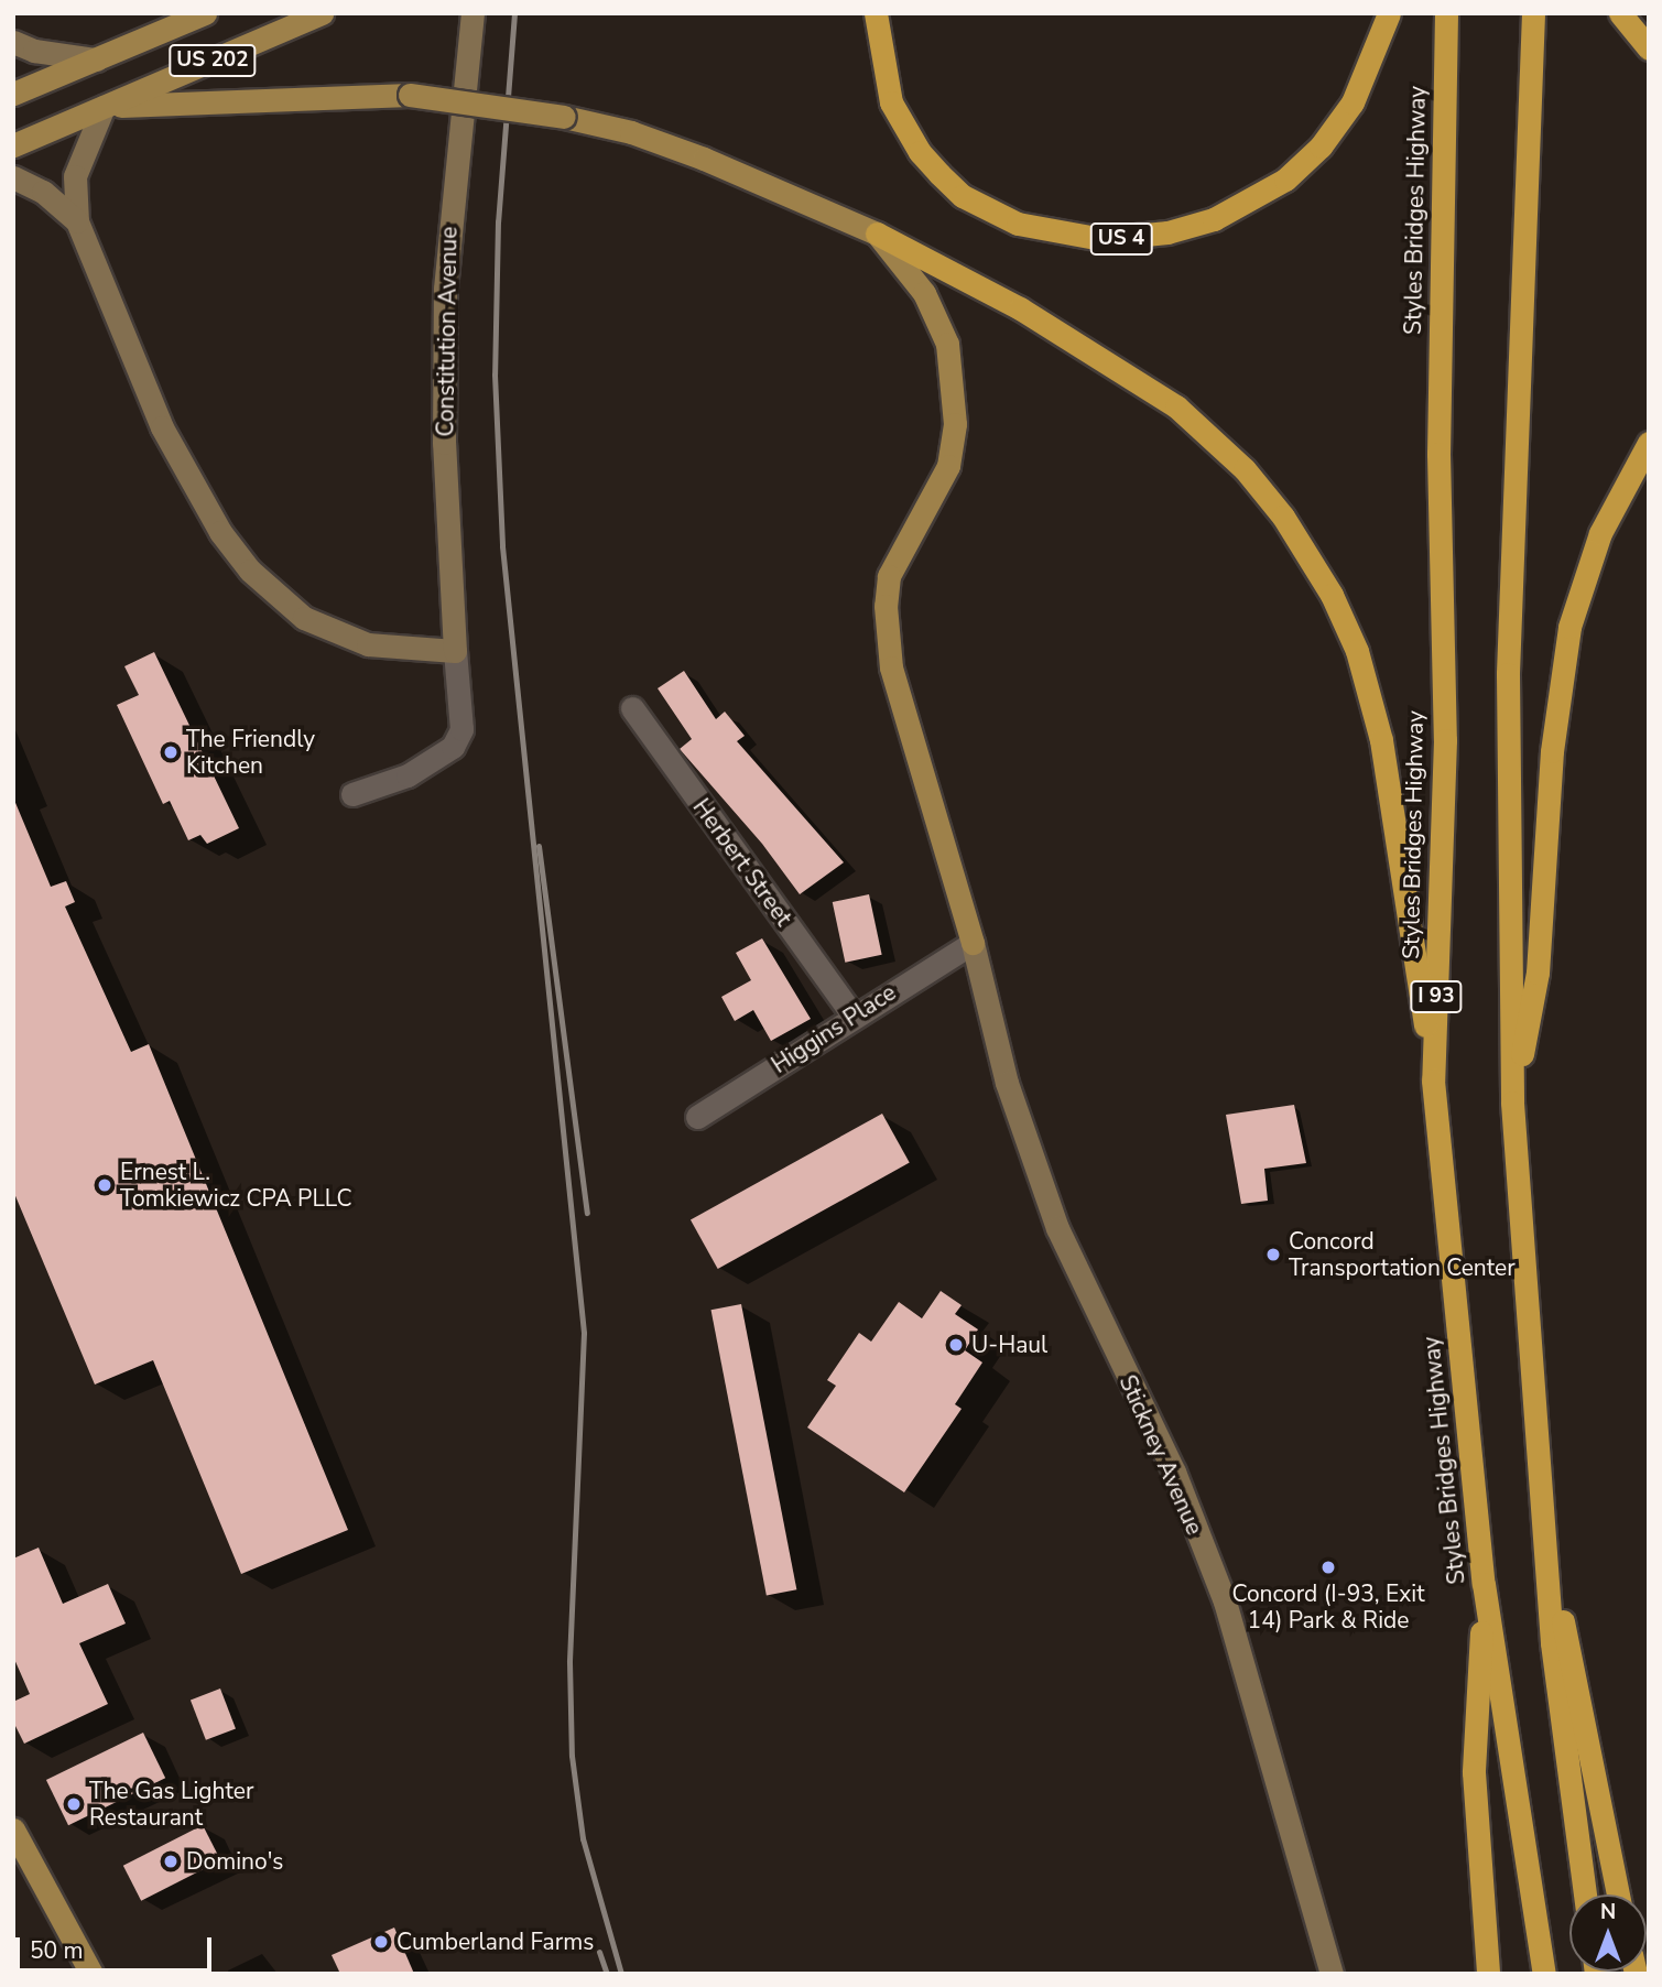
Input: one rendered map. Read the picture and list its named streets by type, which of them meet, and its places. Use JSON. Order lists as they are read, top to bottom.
{
  "streets": {
    "highway": ["Styles Bridges Highway", "US 4", "I 93"],
    "main road": ["US 202"],
    "street": [
      "Constitution Avenue",
      "Herbert Street",
      "Higgins Place",
      "Stickney Avenue"
    ]
  },
  "crossings": [
    ["Herbert Street", "Higgins Place"],
    ["Higgins Place", "Stickney Avenue"]
  ],
  "places": [
    "The Friendly Kitchen",
    "Ernest L. Tomkiewicz CPA PLLC",
    "Concord Transportation Center",
    "U-Haul",
    "Concord (I-93, Exit 14) Park & Ride",
    "The Gas Lighter Restaurant",
    "Domino's",
    "Cumberland Farms"
  ],
  "scale_bar": "50 m",
  "north": "top"
}
